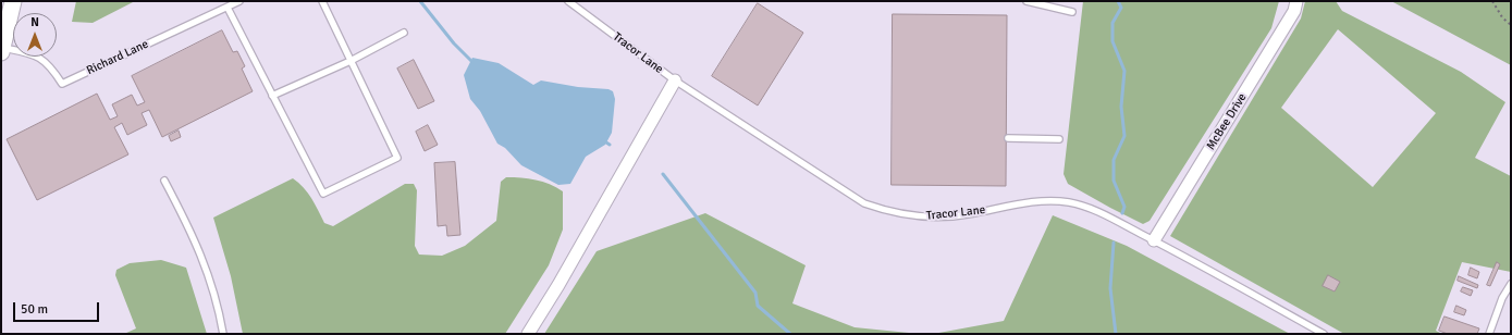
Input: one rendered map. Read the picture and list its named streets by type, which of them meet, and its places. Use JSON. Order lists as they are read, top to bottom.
{
  "streets": {
    "street": ["McBee Drive"],
    "lane": ["Tracor Lane", "Richard Lane"]
  },
  "crossings": [
    ["Tracor Lane", "McBee Drive"]
  ],
  "scale_bar": "50 m",
  "north": "top"
}
